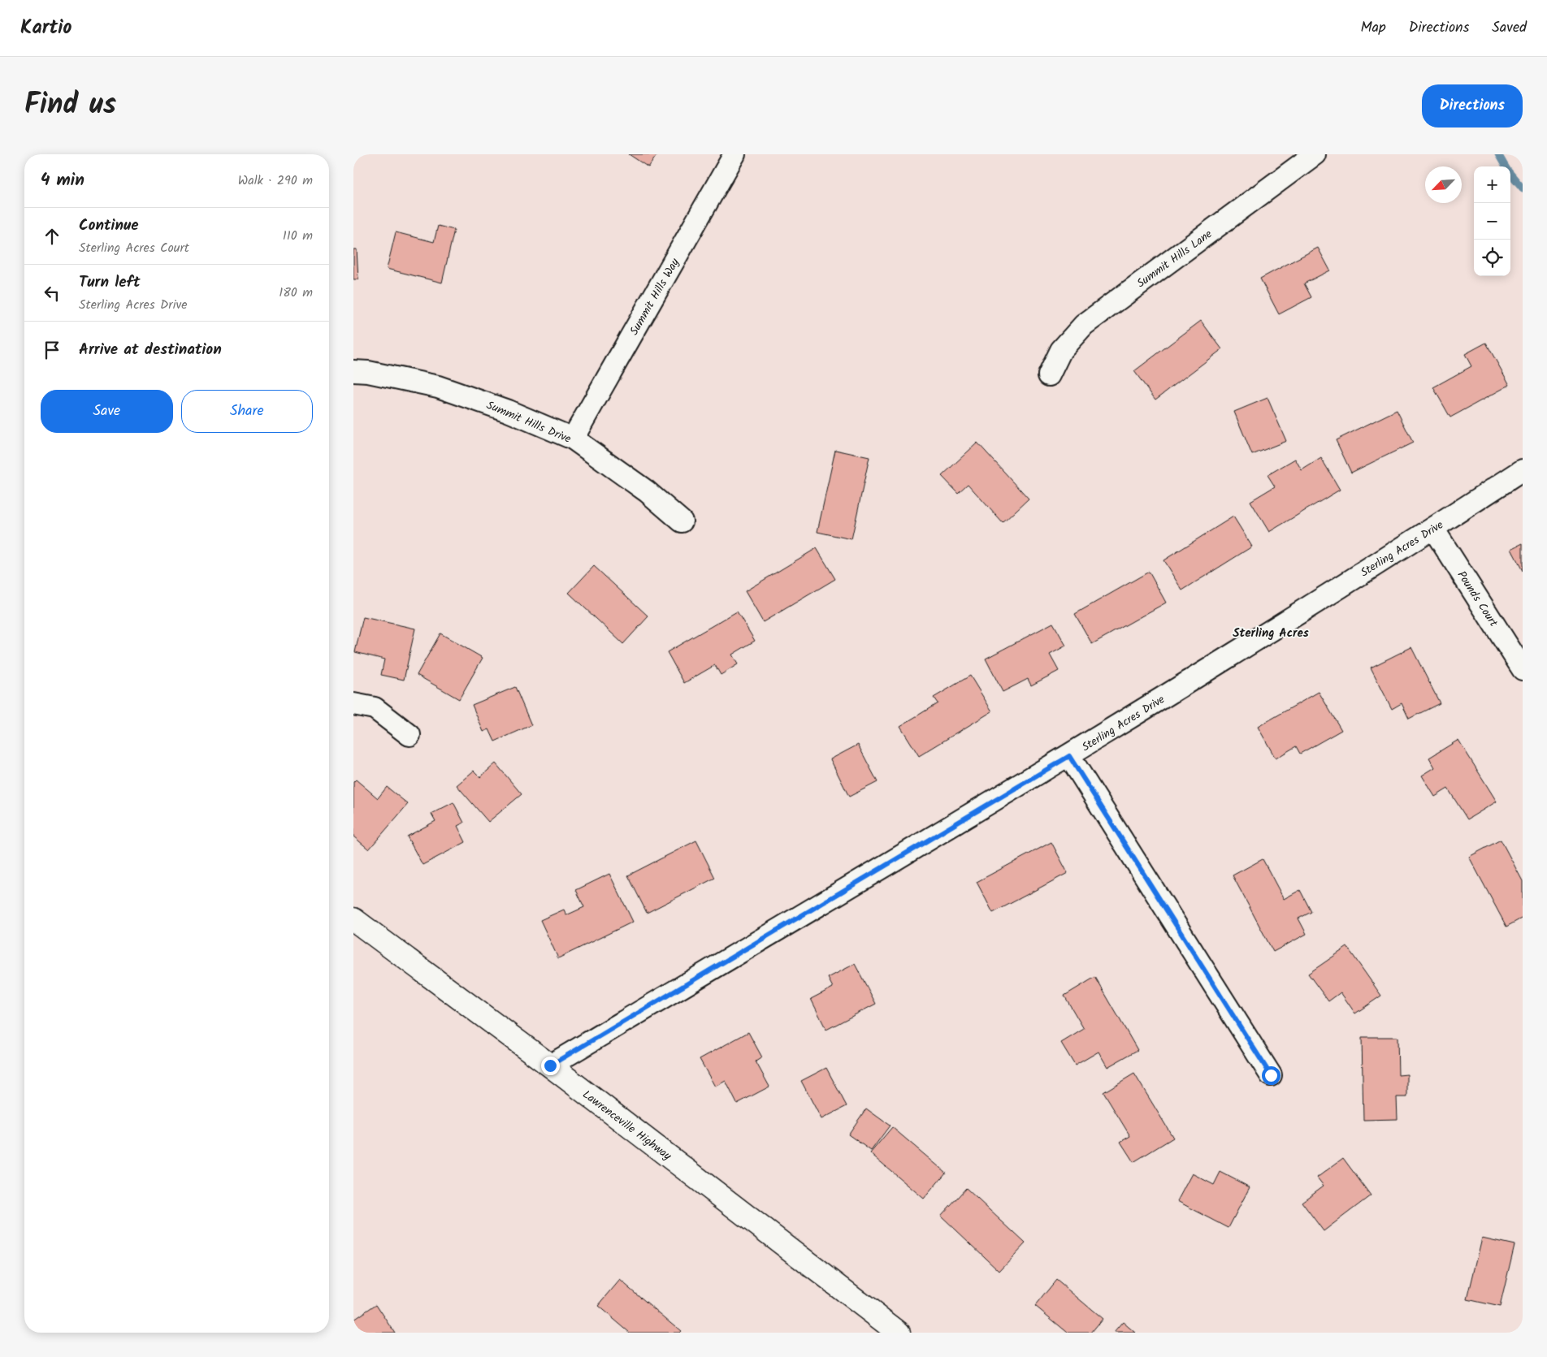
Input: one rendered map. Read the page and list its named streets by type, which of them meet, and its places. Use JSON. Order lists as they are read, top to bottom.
{
  "streets": {
    "main road": ["Lawrenceville Highway"],
    "street": [
      "Summit Hills Lane",
      "Summit Hills Way",
      "Summit Hills Drive",
      "Sterling Acres Drive",
      "Pounds Court"
    ]
  },
  "crossings": [
    ["Summit Hills Way", "Summit Hills Drive"],
    ["Sterling Acres Drive", "Pounds Court"],
    ["Sterling Acres Drive", "Lawrenceville Highway"]
  ],
  "districts": ["Sterling Acres"],
  "north": "bottom left",
  "page": {
    "header": "Kartio",
    "nav": ["Map", "Directions", "Saved"],
    "title": "Find us",
    "buttons": [
      "Directions",
      ["Save", "Share"]
    ],
    "heading": ["4 min", "Walk · 290 m"],
    "map_buttons": ["+", "−"],
    "list": [
      ["Continue", "Sterling Acres Court", "110 m"],
      ["Turn left", "Sterling Acres Drive", "180 m"],
      "Arrive at destination"
    ]
  }
}
